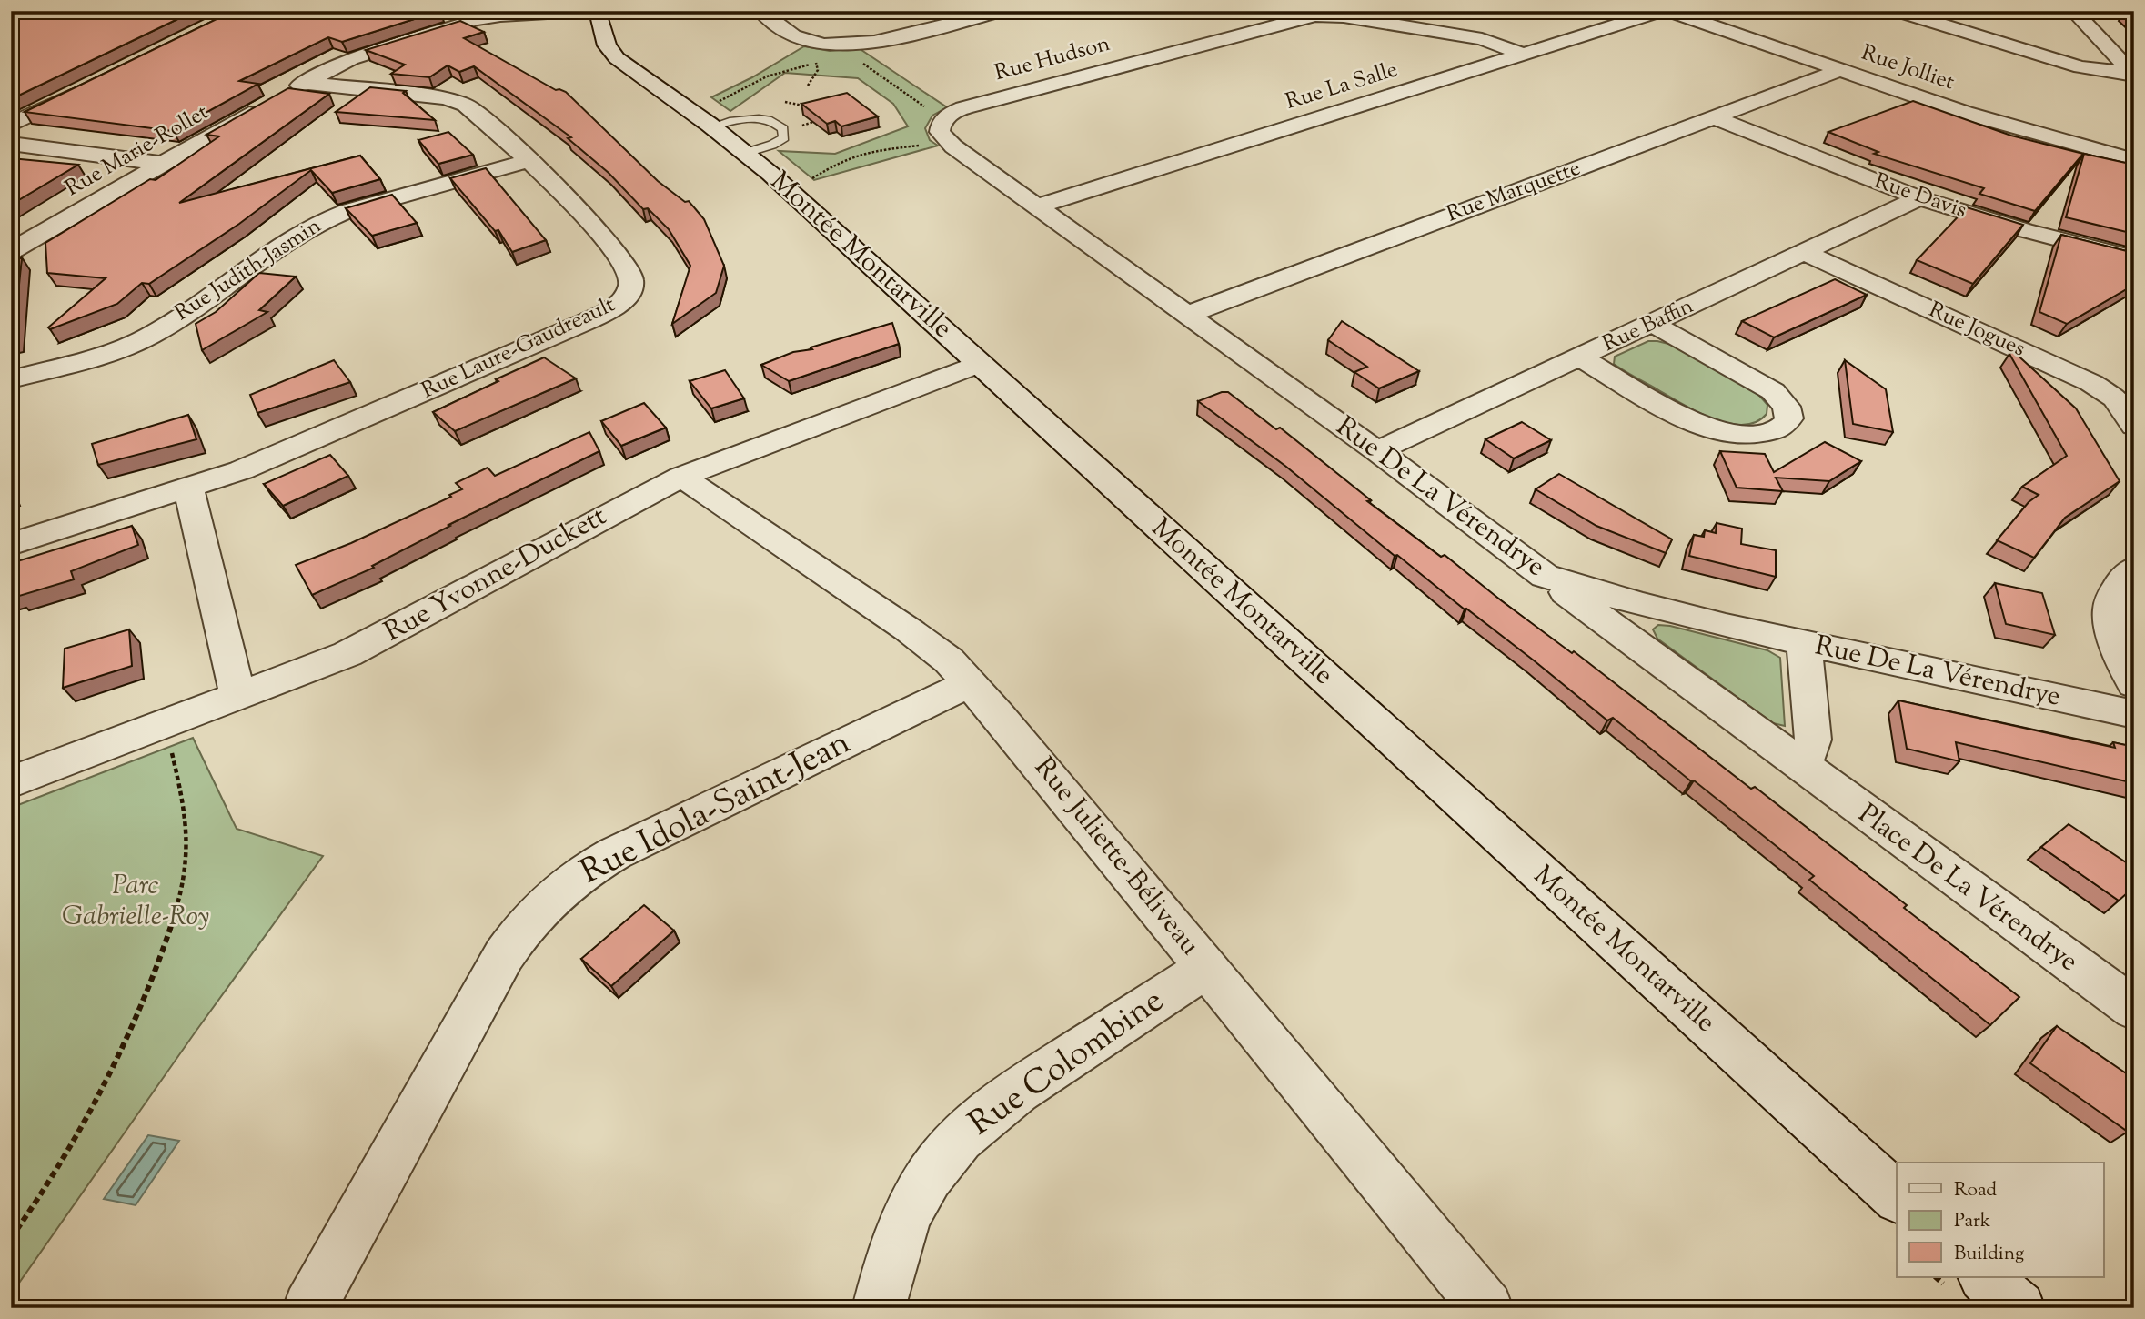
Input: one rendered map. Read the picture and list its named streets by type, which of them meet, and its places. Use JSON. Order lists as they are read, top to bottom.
{
  "streets": {
    "street": [
      "Rue Hudson",
      "Rue Jolliet",
      "Rue La Salle",
      "Rue Marie-Rollet",
      "Rue Marquette",
      "Rue Davis",
      "Montée Montarville",
      "Rue Judith-Jasmin",
      "Rue Baffin",
      "Rue Jogues",
      "Rue Laure-Gaudreault",
      "Rue De La Vérendrye",
      "Rue Yvonne-Duckett",
      "Rue Idola-Saint-Jean",
      "Rue Juliette-Béliveau",
      "Place De La Vérendrye",
      "Rue Colombine"
    ]
  },
  "crossings": [
    ["Rue Hudson", "Rue La Salle"],
    ["Rue Hudson", "Rue De La Vérendrye"],
    ["Rue Jolliet", "Rue Marquette"],
    ["Rue La Salle", "Rue De La Vérendrye"],
    ["Rue Marquette", "Rue Davis"],
    ["Rue Marquette", "Rue De La Vérendrye"],
    ["Rue Davis", "Rue Baffin"],
    ["Montée Montarville", "Rue Yvonne-Duckett"],
    ["Rue Judith-Jasmin", "Rue Laure-Gaudreault"],
    ["Rue Baffin", "Rue Jogues"],
    ["Rue Baffin", "Rue De La Vérendrye"],
    ["Rue De La Vérendrye", "Place De La Vérendrye"],
    ["Rue Yvonne-Duckett", "Rue Juliette-Béliveau"],
    ["Rue Idola-Saint-Jean", "Rue Juliette-Béliveau"],
    ["Rue Juliette-Béliveau", "Rue Colombine"]
  ],
  "parks": ["Parc Gabrielle-Roy"],
  "legend": ["Road", "Park", "Building"]
}
